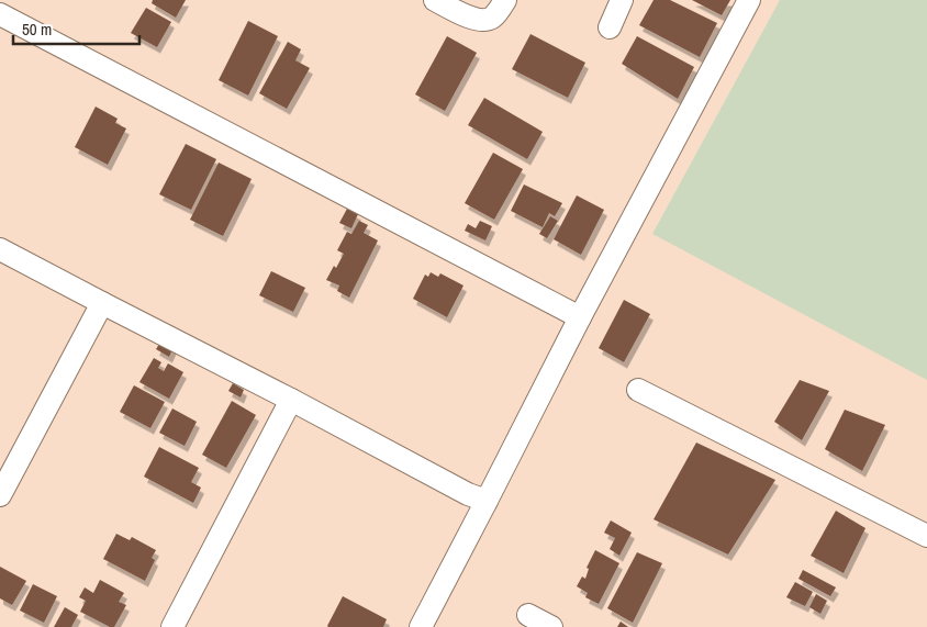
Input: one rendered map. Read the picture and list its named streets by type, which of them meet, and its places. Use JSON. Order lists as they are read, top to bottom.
{
  "scale_bar": "50 m"
}
